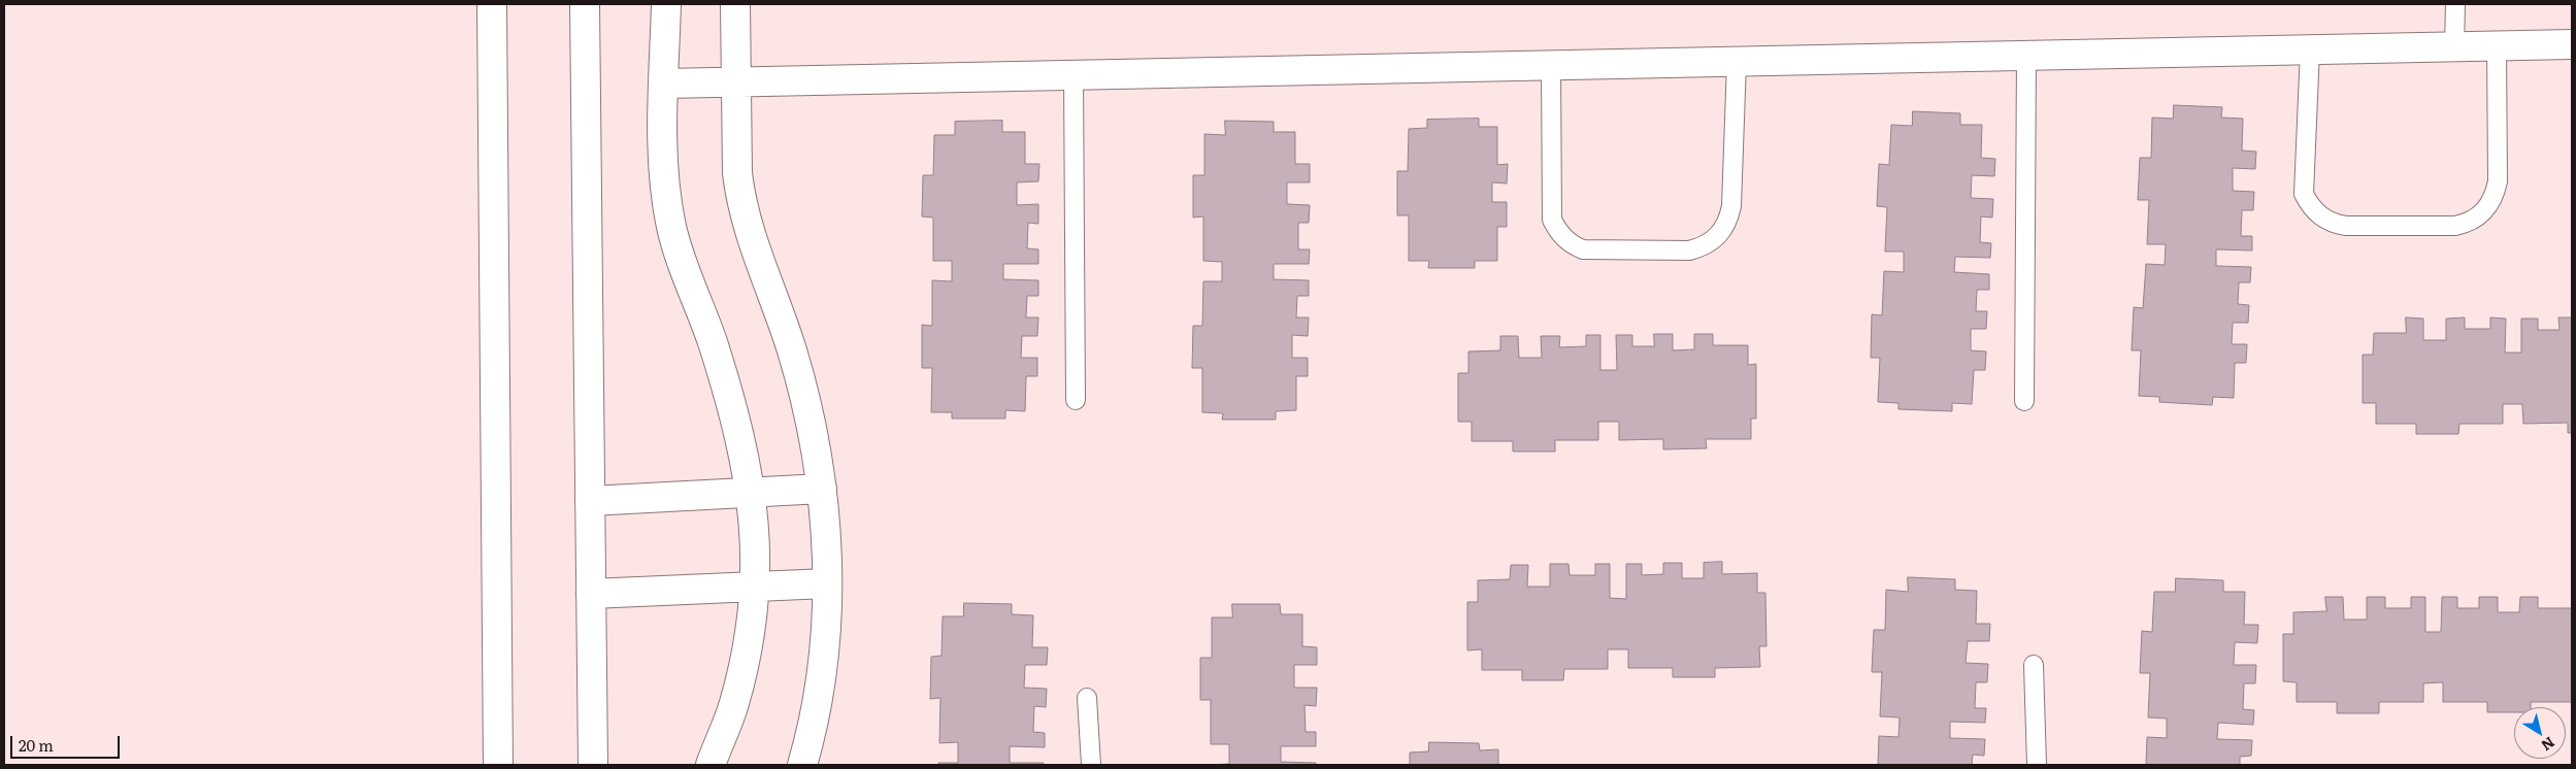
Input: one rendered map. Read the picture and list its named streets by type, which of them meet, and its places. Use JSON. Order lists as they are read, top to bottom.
{
  "scale_bar": "20 m",
  "north": "bottom right"
}
